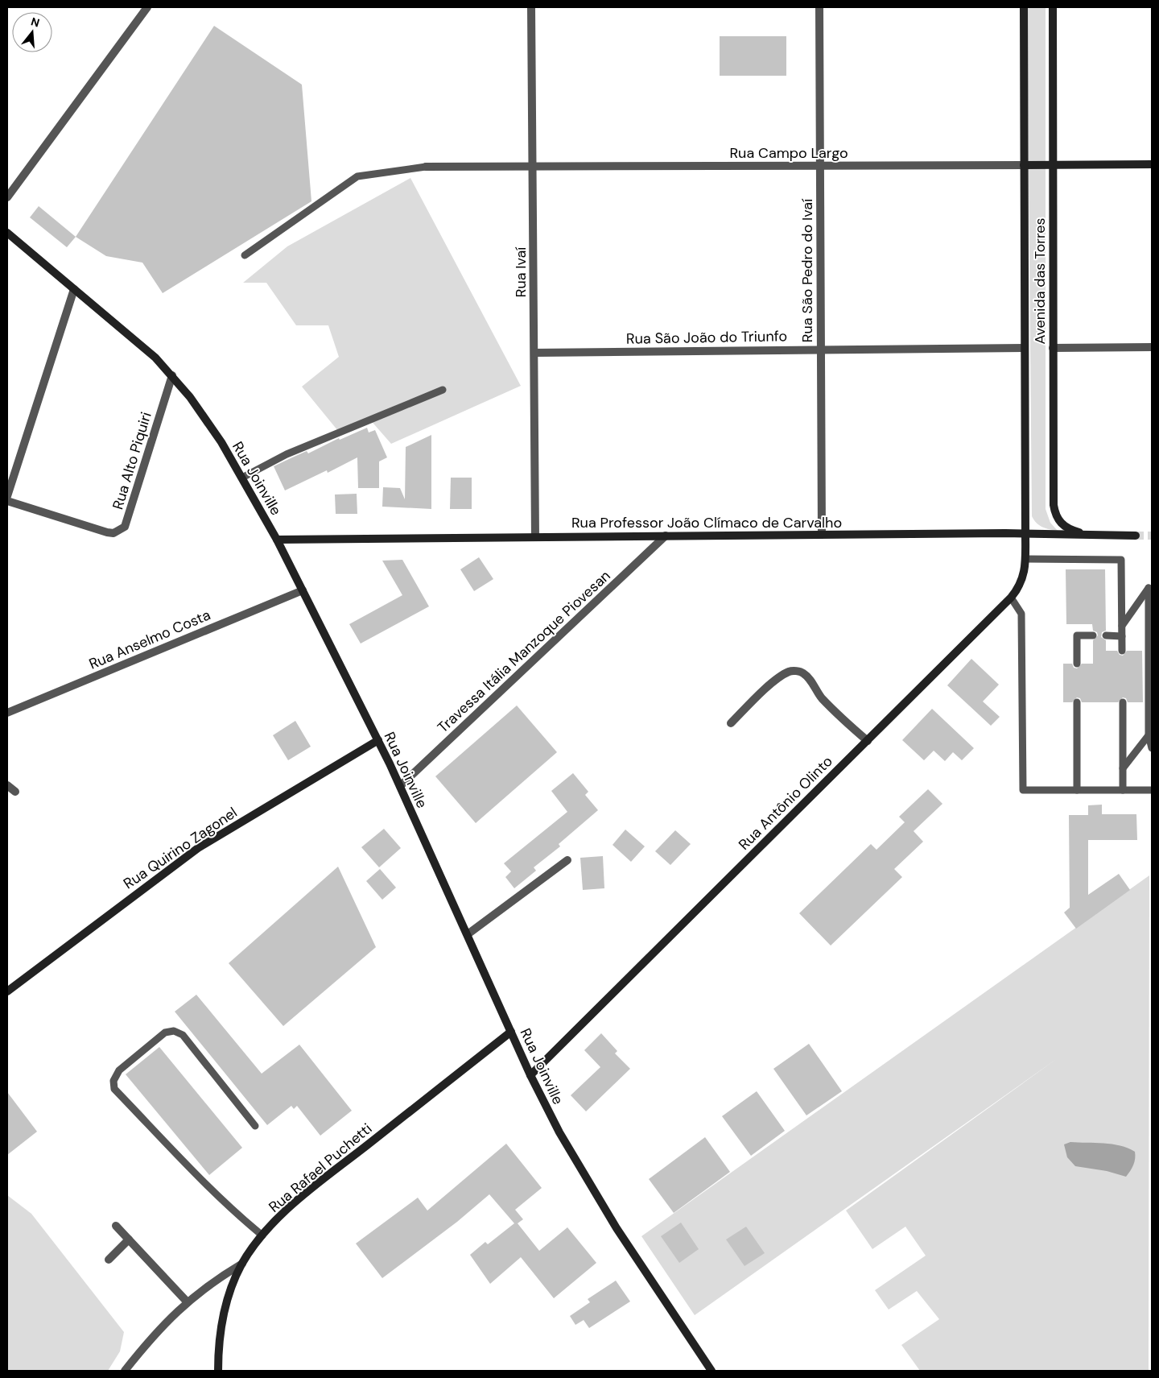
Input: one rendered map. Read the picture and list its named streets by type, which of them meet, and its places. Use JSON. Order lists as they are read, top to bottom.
{
  "streets": {
    "main road": [
      "Rua Campo Largo",
      "Avenida das Torres",
      "Rua Joinville",
      "Rua Professor João Clímaco de Carvalho",
      "Rua Antônio Olinto",
      "Rua Quirino Zagonel",
      "Rua Rafael Puchetti"
    ],
    "street": [
      "Rua São Pedro do Ivaí",
      "Rua Ivaí",
      "Rua São João do Triunfo",
      "Rua Alto Piquiri",
      "Rua Anselmo Costa",
      "Travessa Itália Manzoque Piovesan"
    ]
  },
  "crossings": [
    ["Rua Campo Largo", "Rua São Pedro do Ivaí"],
    ["Rua Campo Largo", "Rua Ivaí"],
    ["Rua Campo Largo", "Avenida das Torres"],
    ["Rua São Pedro do Ivaí", "Rua São João do Triunfo"],
    ["Rua São Pedro do Ivaí", "Rua Professor João Clímaco de Carvalho"],
    ["Rua Ivaí", "Rua São João do Triunfo"],
    ["Rua Ivaí", "Rua Professor João Clímaco de Carvalho"],
    ["Avenida das Torres", "Rua São João do Triunfo"],
    ["Avenida das Torres", "Rua Professor João Clímaco de Carvalho"],
    ["Avenida das Torres", "Rua Antônio Olinto"],
    ["Rua Alto Piquiri", "Rua Joinville"],
    ["Rua Joinville", "Rua Professor João Clímaco de Carvalho"],
    ["Rua Joinville", "Rua Anselmo Costa"],
    ["Rua Joinville", "Travessa Itália Manzoque Piovesan"],
    ["Rua Joinville", "Rua Antônio Olinto"],
    ["Rua Joinville", "Rua Quirino Zagonel"],
    ["Rua Joinville", "Rua Rafael Puchetti"],
    ["Rua Professor João Clímaco de Carvalho", "Travessa Itália Manzoque Piovesan"],
    ["Rua Professor João Clímaco de Carvalho", "Rua Antônio Olinto"]
  ],
  "north": "top"
}
